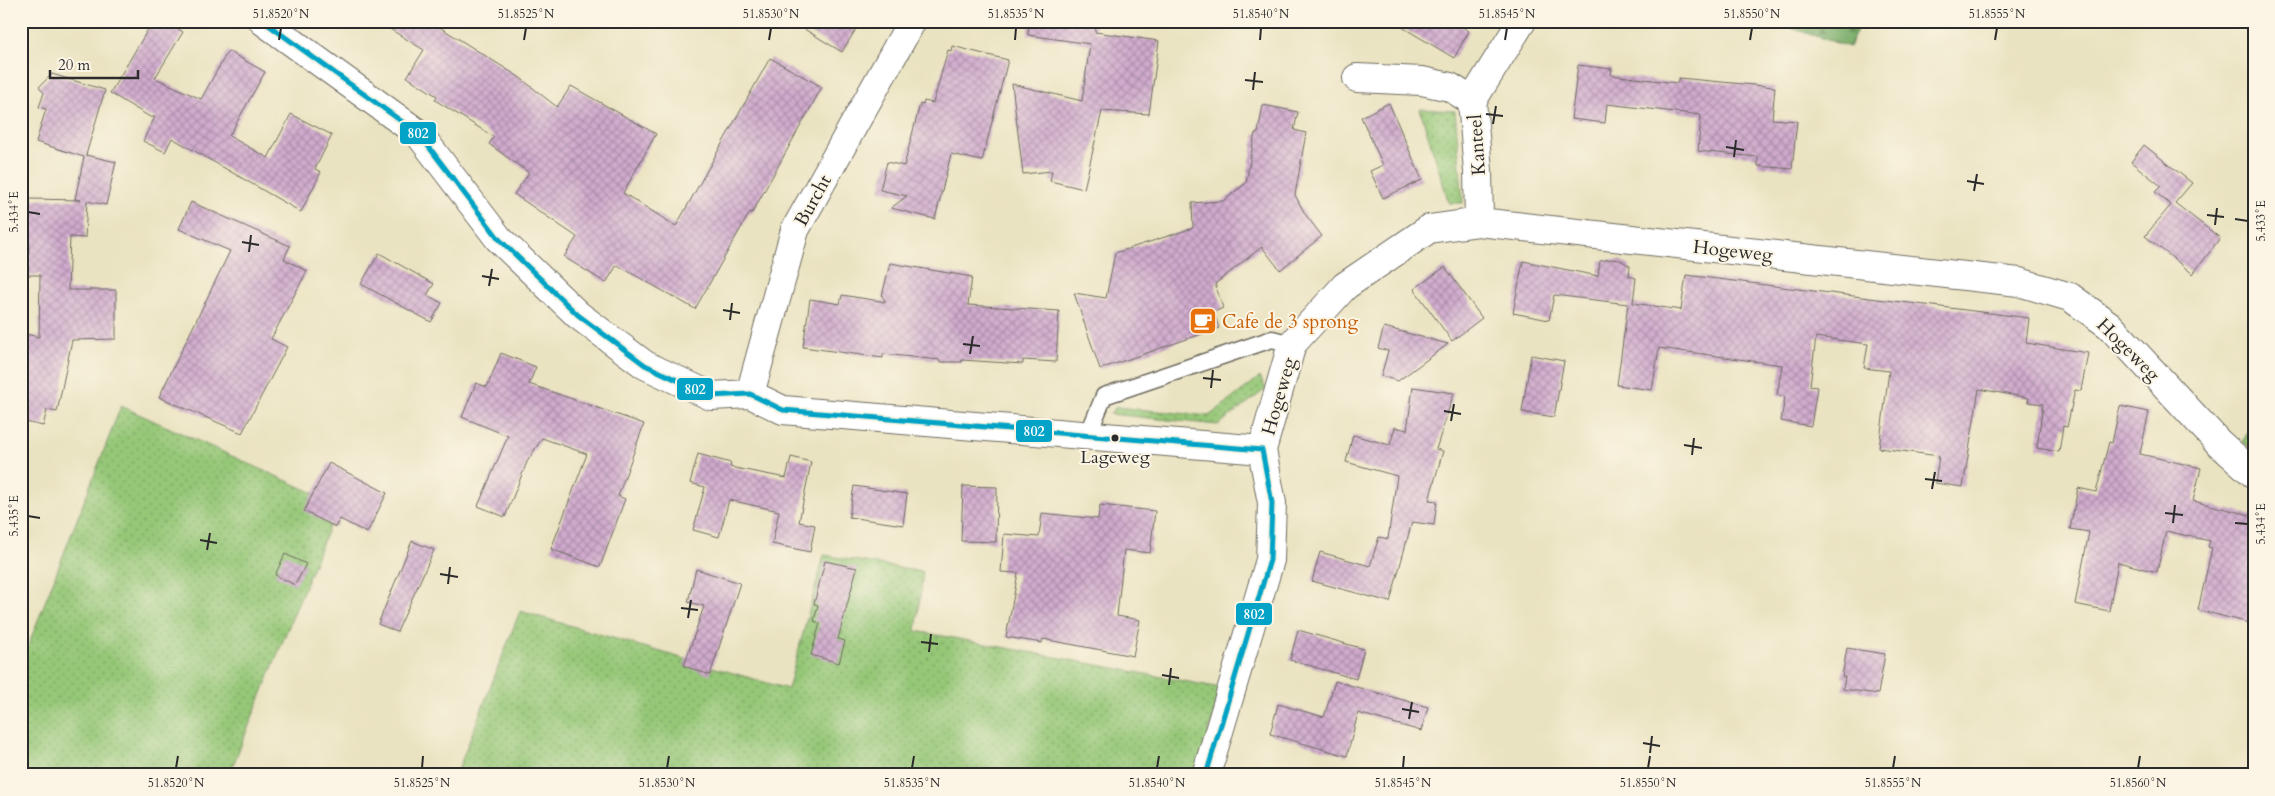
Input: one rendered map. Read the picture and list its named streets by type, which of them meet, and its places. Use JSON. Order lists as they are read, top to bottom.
{
  "streets": {
    "street": ["Kanteel", "Burcht", "Hogeweg"]
  },
  "crossings": [
    ["Kanteel", "Hogeweg"]
  ],
  "places": {
    "cafe": ["Cafe de 3 sprong"],
    "other": ["Lageweg"]
  },
  "lines": ["transit line 802"],
  "scale_bar": "20 m",
  "coordinates": [
    "51.8520°N",
    "51.8525°N",
    "51.8530°N",
    "51.8535°N",
    "51.8540°N",
    "51.8545°N",
    "51.8550°N",
    "51.8555°N",
    "5.434°E",
    "5.433°E",
    "5.435°E",
    "51.8560°N"
  ]
}
